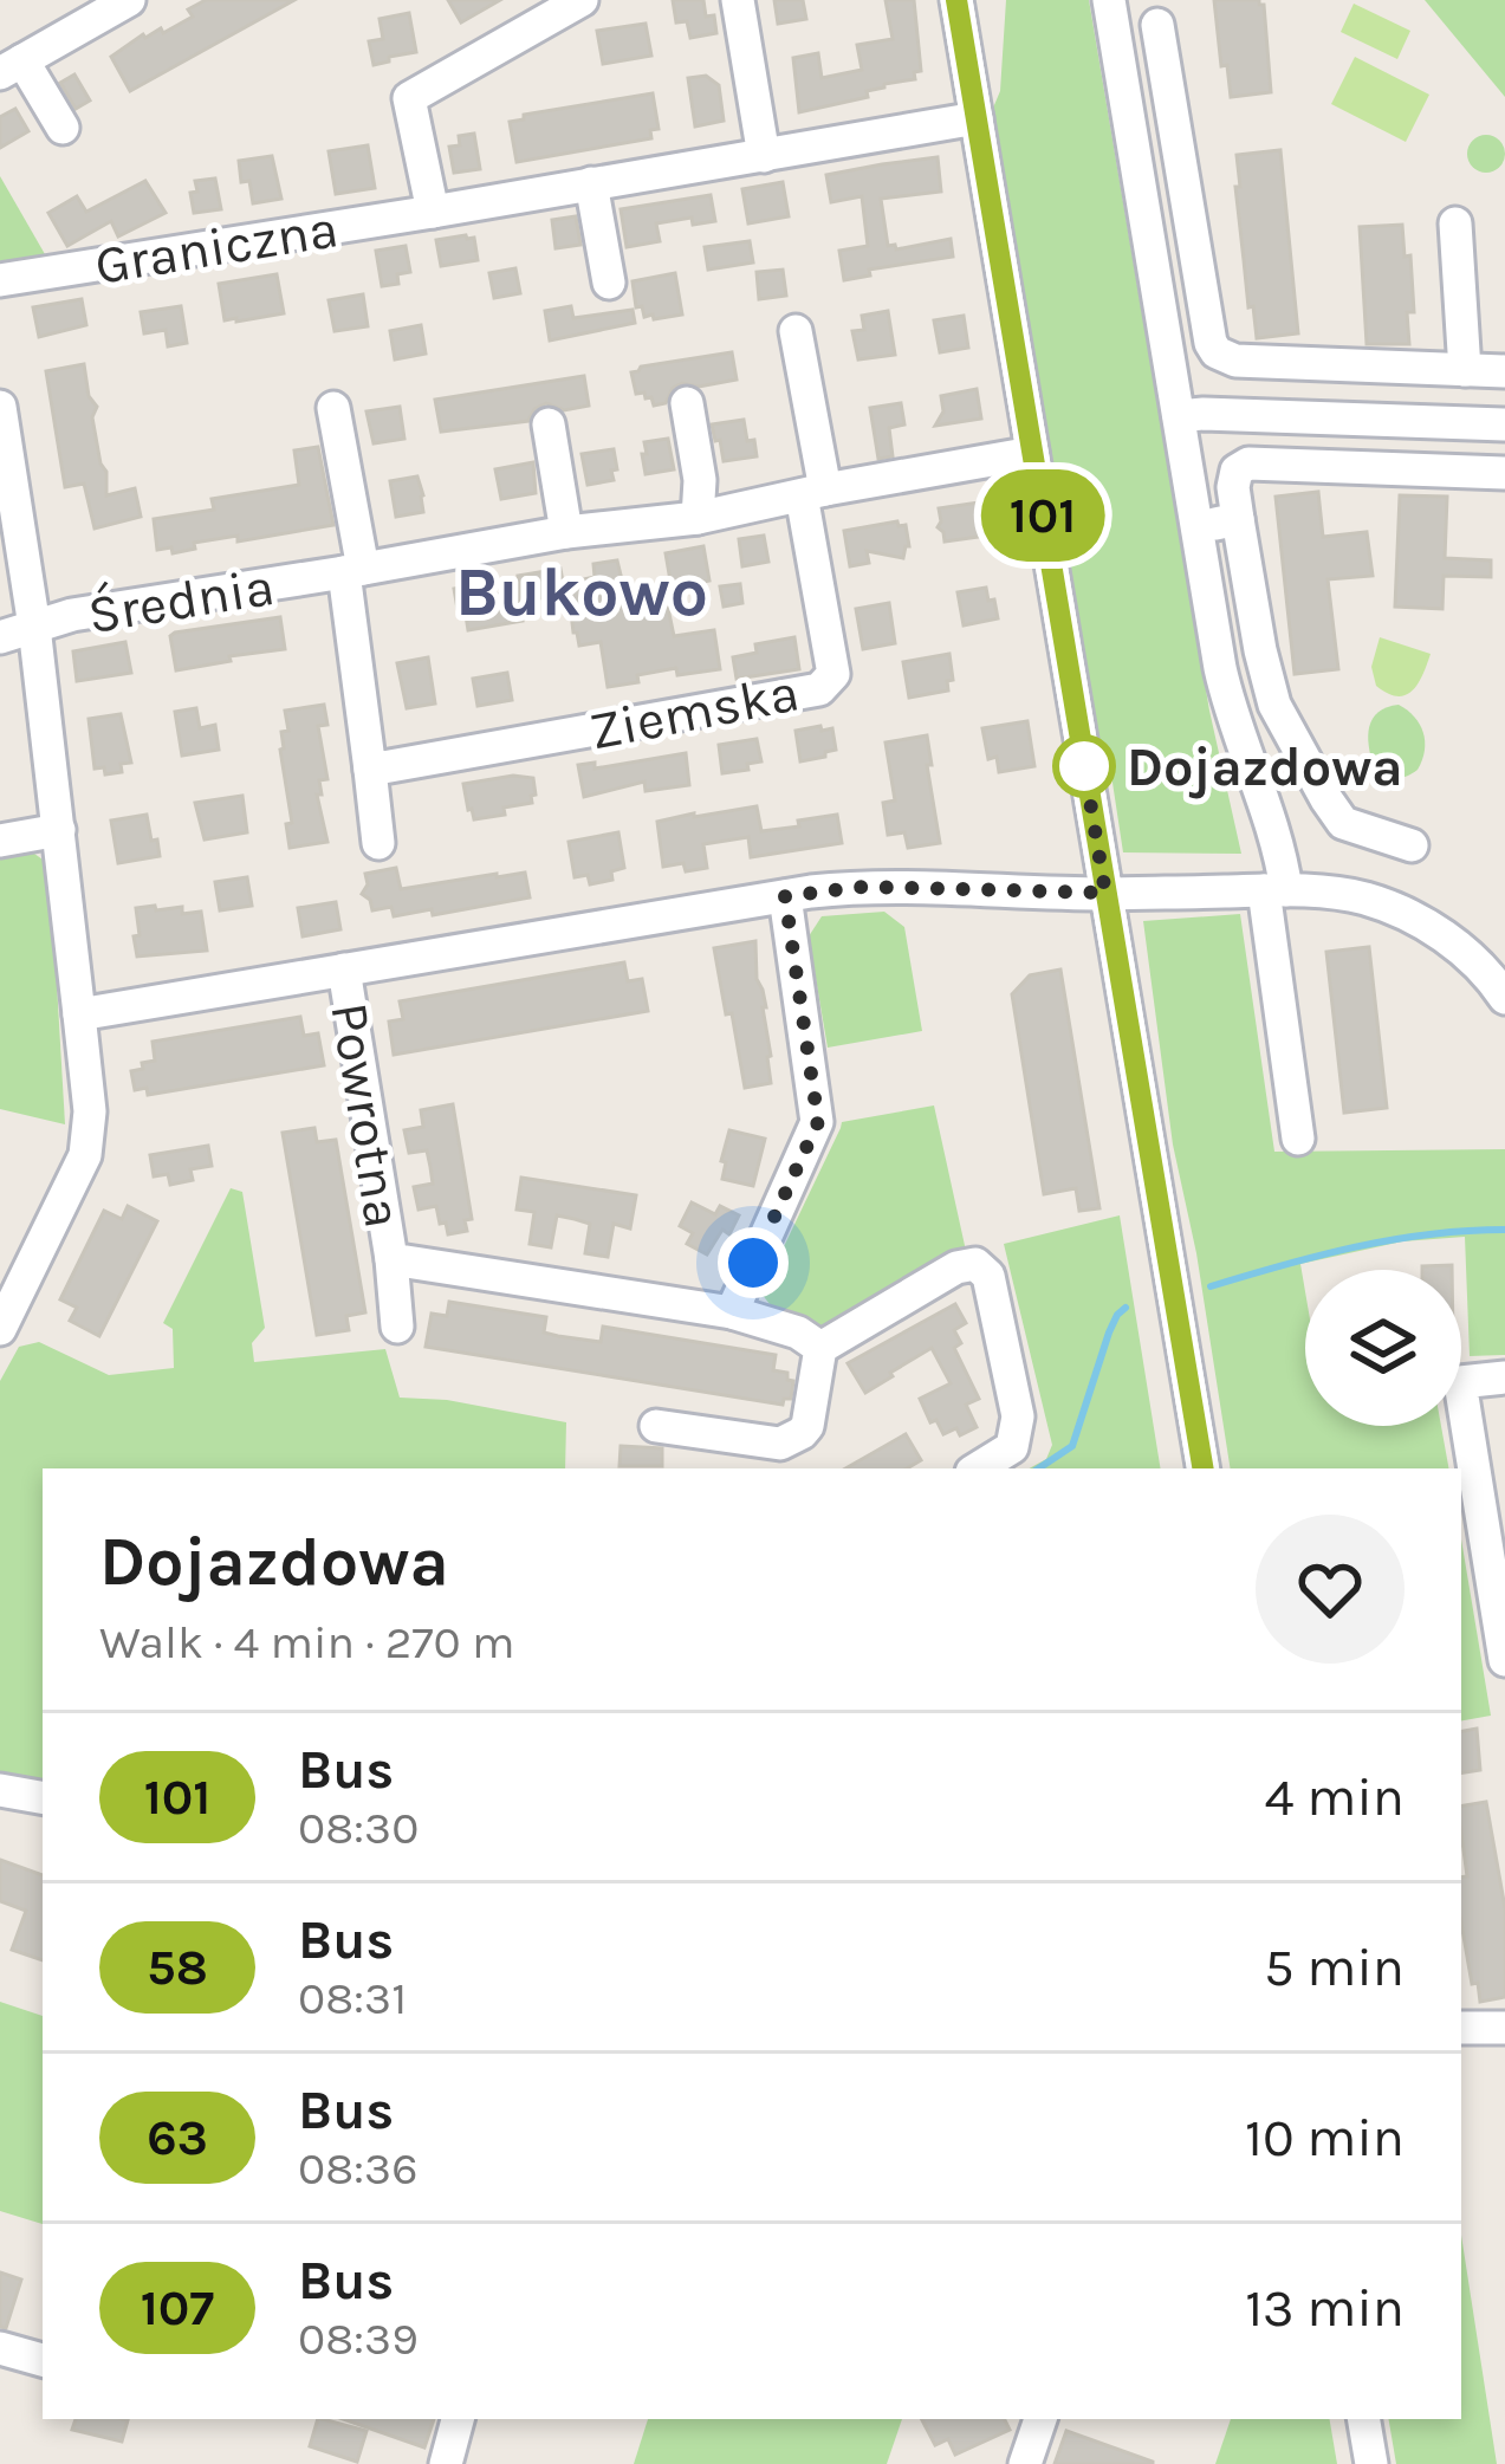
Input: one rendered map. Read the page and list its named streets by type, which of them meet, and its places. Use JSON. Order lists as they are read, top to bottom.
{
  "streets": {
    "street": [
      "Graniczna",
      "Średnia",
      "Ziemska",
      "Powrotna"
    ]
  },
  "crossings": [
    ["Średnia", "Ziemska"]
  ],
  "districts": ["Bukowo"],
  "places": ["Dojazdowa"],
  "lines": ["bus line 101"],
  "page": {
    "on_map": "101",
    "heading": ["Dojazdowa", "Walk · 4 min · 270 m"],
    "list": [
      {
        "mark": "101",
        "name": "Bus",
        "note": "08:30",
        "value": "4 min"
      },
      {
        "mark": "58",
        "name": "Bus",
        "note": "08:31",
        "value": "5 min"
      },
      {
        "mark": "63",
        "name": "Bus",
        "note": "08:36",
        "value": "10 min"
      },
      {
        "mark": "107",
        "name": "Bus",
        "note": "08:39",
        "value": "13 min"
      }
    ]
  }
}
